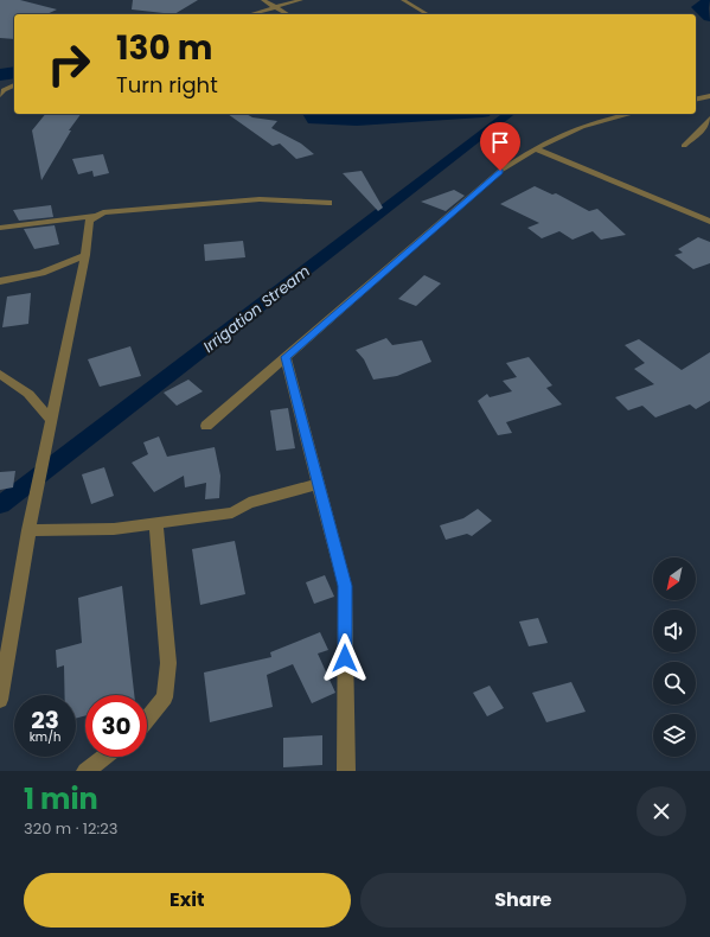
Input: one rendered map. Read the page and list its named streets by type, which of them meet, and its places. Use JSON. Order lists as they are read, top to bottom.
{
  "water": ["Irrigation Stream"],
  "north": "bottom left",
  "page": {
    "turn": ["130 m", "Turn right"],
    "speed": "23 km/h",
    "limit": "30",
    "heading": ["1 min", "320 m · 12:23"],
    "buttons": ["Exit", "Share"]
  }
}
